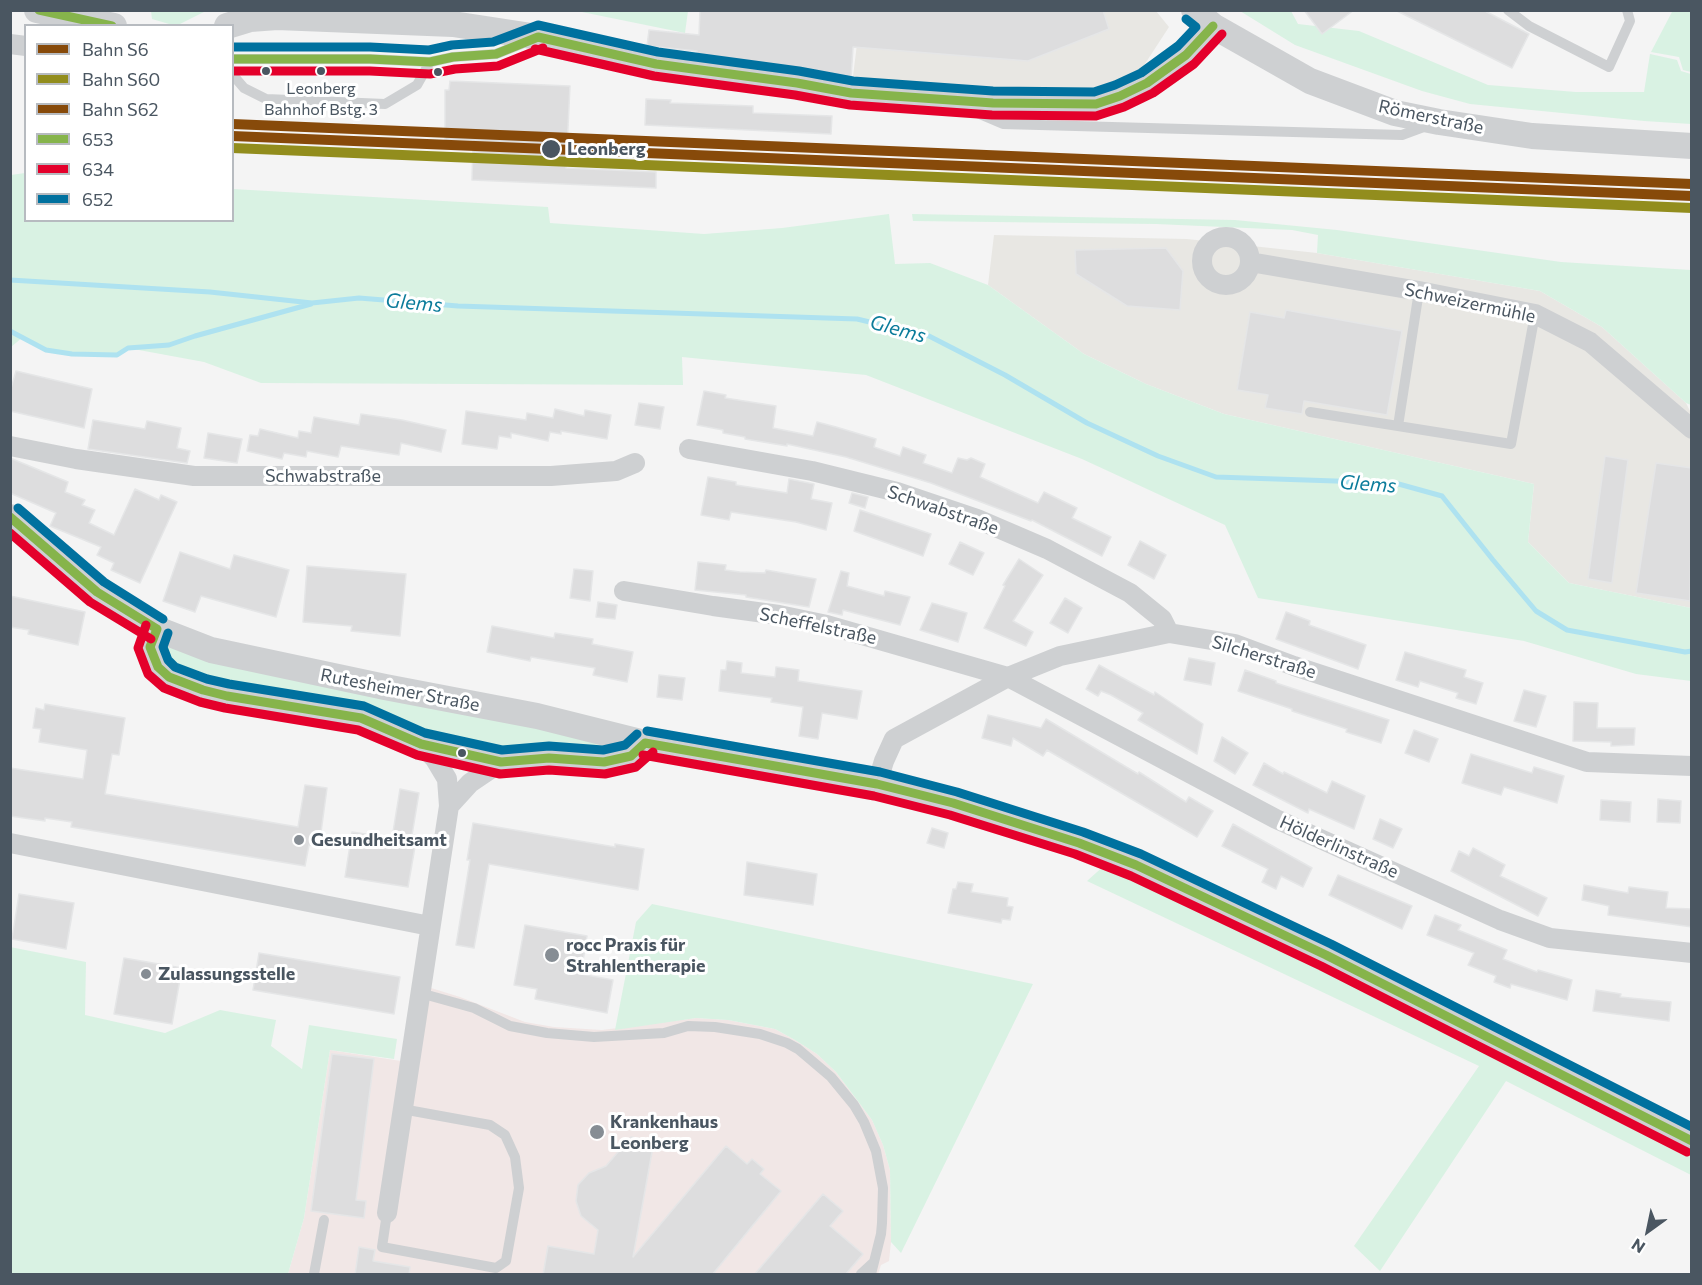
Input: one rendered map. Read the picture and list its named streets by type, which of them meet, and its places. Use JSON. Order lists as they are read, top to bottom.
{
  "streets": {
    "street": [
      "Römerstraße",
      "Schweizermühle",
      "Schwabstraße",
      "Scheffelstraße",
      "Silcherstraße",
      "Rutesheimer Straße",
      "Hölderlinstraße"
    ]
  },
  "crossings": [
    ["Schwabstraße", "Silcherstraße"],
    ["Scheffelstraße", "Silcherstraße"],
    ["Scheffelstraße", "Hölderlinstraße"],
    ["Silcherstraße", "Rutesheimer Straße"],
    ["Silcherstraße", "Hölderlinstraße"]
  ],
  "water": ["Glems"],
  "places": [
    "Leonberg Bahnhof Bstg. 3",
    "Leonberg",
    "Gesundheitsamt",
    "rocc Praxis für Strahlentherapie",
    "Zulassungsstelle",
    "Krankenhaus Leonberg"
  ],
  "lines": [
    "transit line 653",
    "transit line 652",
    "transit line 634",
    "rail line S62",
    "rail line S6",
    "rail line S60"
  ],
  "legend": [
    "Bahn S6",
    "Bahn S60",
    "Bahn S62",
    "653",
    "634",
    "652"
  ],
  "north": "bottom left"
}
